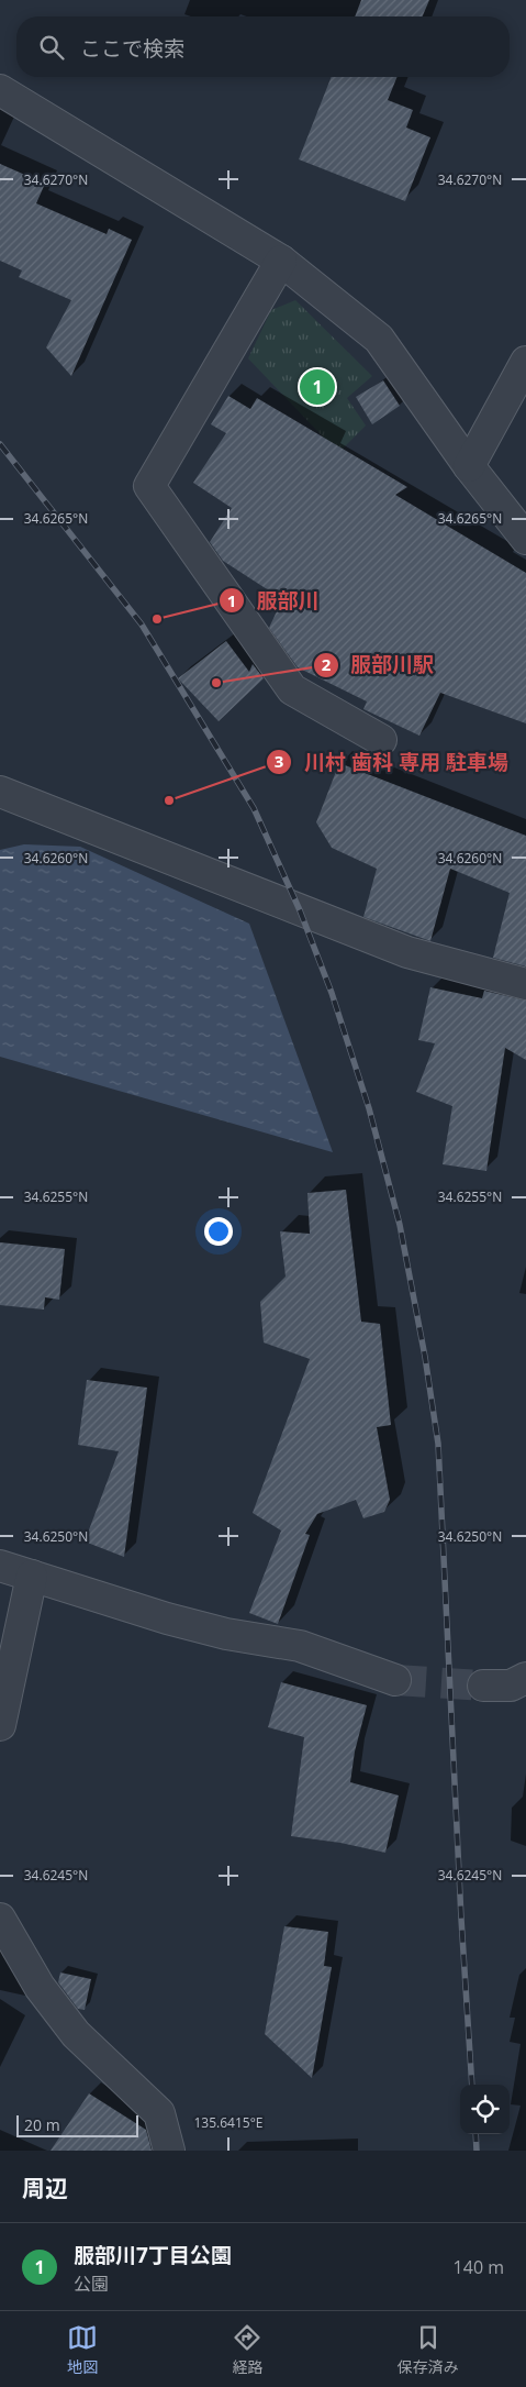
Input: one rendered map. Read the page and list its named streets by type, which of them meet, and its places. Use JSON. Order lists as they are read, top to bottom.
{
  "places": ["服部川", "服部川駅", "川村 歯科 専用 駐車場"],
  "scale_bar": "20 m",
  "page": {
    "search": "ここで検索",
    "pins": "1",
    "scale": "20 m",
    "heading": "周辺",
    "list": [
      {
        "mark": "1",
        "name": "服部川7丁目公園",
        "note": "公園",
        "value": "140 m"
      }
    ],
    "nav": ["地図", "経路", "保存済み"]
  },
  "coordinates": [
    "34.6270°N",
    "34.6265°N",
    "34.6260°N",
    "34.6255°N",
    "34.6250°N",
    "34.6245°N",
    "135.6415°E"
  ]
}
